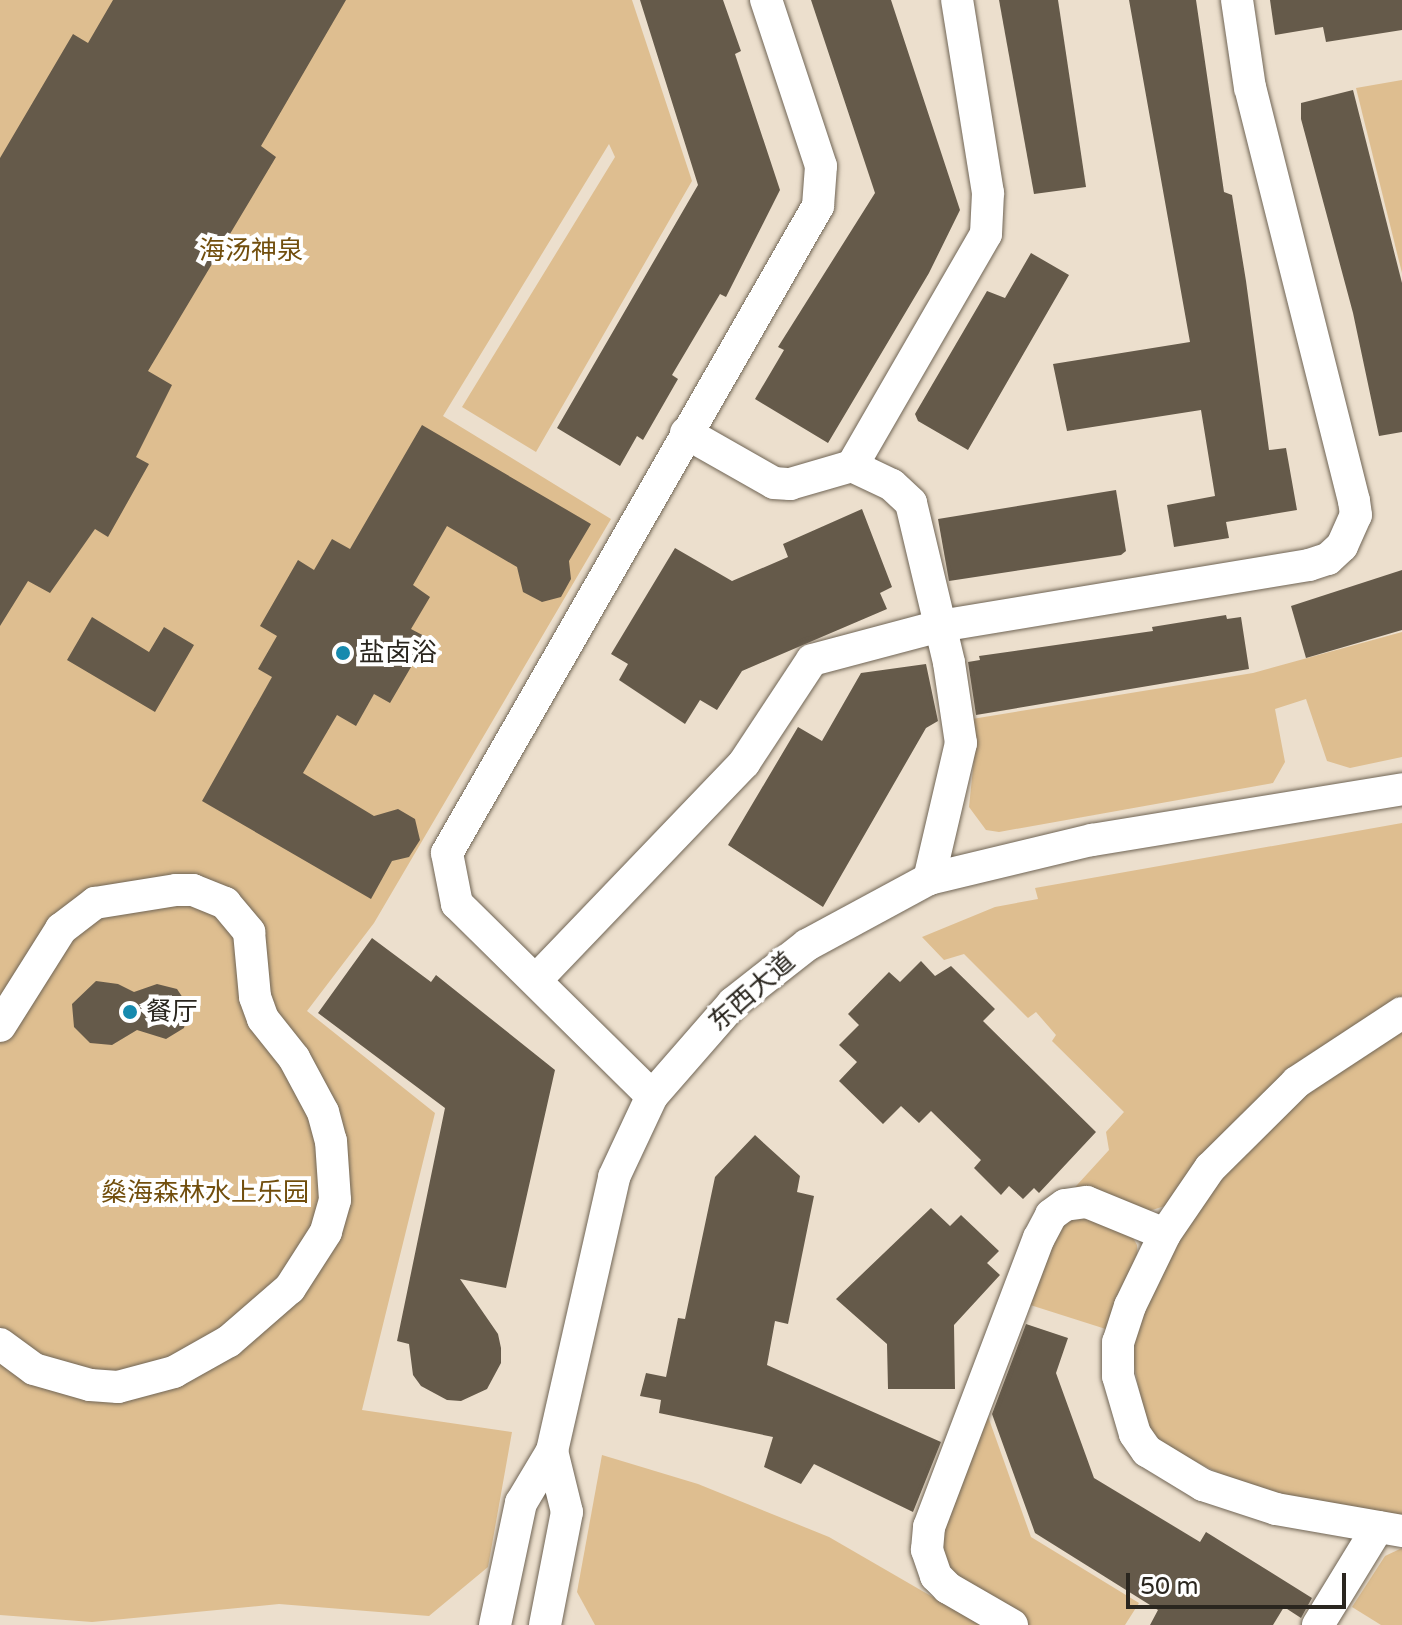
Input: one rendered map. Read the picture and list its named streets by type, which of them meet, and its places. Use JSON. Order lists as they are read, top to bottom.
{
  "streets": {
    "street": ["东西大道"]
  },
  "parks": ["海汤神泉", "燊海森林水上乐园"],
  "places": ["盐卤浴", "餐厅"],
  "scale_bar": "50 m"
}
